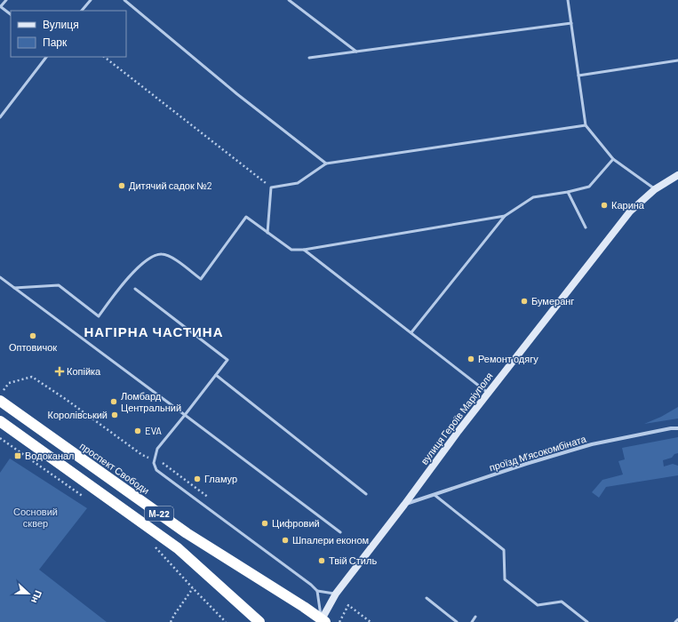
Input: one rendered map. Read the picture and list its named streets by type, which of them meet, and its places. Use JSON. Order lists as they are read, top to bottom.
{
  "streets": {
    "highway": ["проспект Свободи", "М-22"],
    "street": ["вулиця Героїв Маріуполя", "проїзд Мʼясокомбіната"]
  },
  "crossings": [
    ["вулиця Героїв Маріуполя", "проїзд Мʼясокомбіната"],
    ["вулиця Героїв Маріуполя", "проспект Свободи"]
  ],
  "districts": ["НАГІРНА ЧАСТИНА"],
  "parks": ["Сосновий сквер"],
  "places": {
    "other": [
      "Дитячий садок №2",
      "Карина",
      "Бумеранг",
      "Оптовичок",
      "Ремонт одягу",
      "Ломбард Центральний",
      "Королівський",
      "EVA",
      "Гламур",
      "Цифровий",
      "Шпалери економ",
      "Твій Стиль"
    ],
    "health": ["Копійка"],
    "transit": ["Водоканал"]
  },
  "legend": ["Вулиця", "Парк"],
  "north": "right"
}
